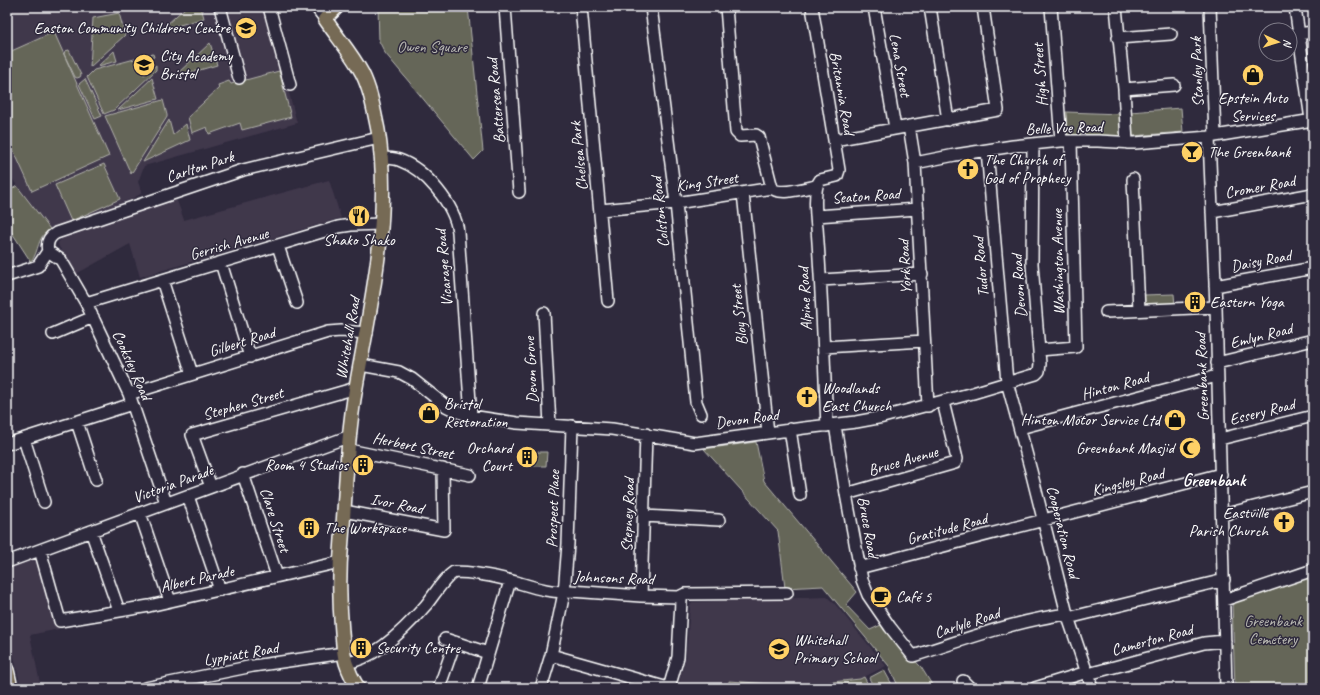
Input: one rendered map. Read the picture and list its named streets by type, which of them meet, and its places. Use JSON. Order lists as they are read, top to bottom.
{
  "streets": {
    "main road": ["Whitehall Road"],
    "street": [
      "Lena Street",
      "Stanley Park",
      "High Street",
      "Britannia Road",
      "Battersea Road",
      "Belle Vue Road",
      "Chelsea Park",
      "Carlton Park",
      "King Street",
      "Cromer Road",
      "Seaton Road",
      "Colston Road",
      "Gerrish Avenue",
      "Daisy Road",
      "Washington Avenue",
      "York Road",
      "Tudor Road",
      "Vicarage Road",
      "Devon Road",
      "Alpine Road",
      "Bloy Street",
      "Emlyn Road",
      "Gilbert Road",
      "Cooksley Road",
      "Devon Grove",
      "Greenbank Road",
      "Hinton Road",
      "Stephen Street",
      "Essery Road",
      "Herbert Street",
      "Bruce Avenue",
      "Kingsley Road",
      "Victoria Parade",
      "Ivor Road",
      "Prospect Place",
      "Stepney Road",
      "Clare Street",
      "Bruce Road",
      "Gratitude Road",
      "Cooperation Road",
      "Johnsons Road",
      "Albert Parade",
      "Carlyle Road",
      "Camerton Road",
      "Lyppiatt Road"
    ]
  },
  "crossings": [
    ["Stanley Park", "Belle Vue Road"],
    ["Stanley Park", "Greenbank Road"],
    ["High Street", "Belle Vue Road"],
    ["High Street", "Washington Avenue"],
    ["Britannia Road", "King Street"],
    ["Britannia Road", "Alpine Road"],
    ["Belle Vue Road", "Washington Avenue"],
    ["Belle Vue Road", "York Road"],
    ["Belle Vue Road", "Tudor Road"],
    ["Belle Vue Road", "Devon Road"],
    ["Belle Vue Road", "Greenbank Road"],
    ["Chelsea Park", "King Street"],
    ["Carlton Park", "Whitehall Road"],
    ["Carlton Park", "Cooksley Road"],
    ["King Street", "Colston Road"],
    ["King Street", "Alpine Road"],
    ["King Street", "Bloy Street"],
    ["Cromer Road", "Greenbank Road"],
    ["Seaton Road", "York Road"],
    ["Seaton Road", "Alpine Road"],
    ["Gerrish Avenue", "Whitehall Road"],
    ["Gerrish Avenue", "Cooksley Road"],
    ["Daisy Road", "Greenbank Road"],
    ["Washington Avenue", "Devon Road"],
    ["York Road", "Devon Road"],
    ["Tudor Road", "Devon Road"],
    ["Tudor Road", "Cooperation Road"],
    ["Vicarage Road", "Devon Road"],
    ["Vicarage Road", "Whitehall Road"],
    ["Devon Road", "Alpine Road"],
    ["Devon Road", "Bloy Street"],
    ["Devon Road", "Whitehall Road"],
    ["Devon Road", "Devon Grove"],
    ["Devon Road", "Bruce Avenue"],
    ["Devon Road", "Prospect Place"],
    ["Devon Road", "Stepney Road"],
    ["Devon Road", "Bruce Road"],
    ["Devon Road", "Cooperation Road"],
    ["Alpine Road", "Bruce Road"],
    ["Emlyn Road", "Greenbank Road"],
    ["Whitehall Road", "Gilbert Road"],
    ["Whitehall Road", "Stephen Street"],
    ["Whitehall Road", "Herbert Street"],
    ["Whitehall Road", "Victoria Parade"],
    ["Whitehall Road", "Ivor Road"],
    ["Whitehall Road", "Albert Parade"],
    ["Whitehall Road", "Lyppiatt Road"],
    ["Gilbert Road", "Cooksley Road"],
    ["Cooksley Road", "Victoria Parade"],
    ["Greenbank Road", "Hinton Road"],
    ["Greenbank Road", "Essery Road"],
    ["Greenbank Road", "Kingsley Road"],
    ["Greenbank Road", "Carlyle Road"],
    ["Greenbank Road", "Camerton Road"],
    ["Hinton Road", "Cooperation Road"],
    ["Stephen Street", "Victoria Parade"],
    ["Herbert Street", "Ivor Road"],
    ["Bruce Avenue", "Bruce Road"],
    ["Kingsley Road", "Gratitude Road"],
    ["Kingsley Road", "Cooperation Road"],
    ["Victoria Parade", "Clare Street"],
    ["Victoria Parade", "Albert Parade"],
    ["Prospect Place", "Johnsons Road"],
    ["Stepney Road", "Johnsons Road"],
    ["Clare Street", "Albert Parade"],
    ["Bruce Road", "Gratitude Road"],
    ["Bruce Road", "Carlyle Road"],
    ["Gratitude Road", "Cooperation Road"],
    ["Cooperation Road", "Carlyle Road"],
    ["Cooperation Road", "Camerton Road"],
    ["Johnsons Road", "Lyppiatt Road"]
  ],
  "districts": ["Greenbank"],
  "parks": ["Owen Square", "Greenbank Cemetery"],
  "places": {
    "school or university": ["Easton Community Childrens Centre", "City Academy Bristol", "Whitehall Primary School"],
    "shop": ["Epstein Auto Services", "Bristol Restoration", "Hinton Motor Service Ltd"],
    "bar": ["The Greenbank"],
    "church": ["The Church of God of Prophecy", "Woodlands East Church", "Eastville Parish Church"],
    "restaurant": ["Shako Shako"],
    "building": [
      "Eastern Yoga",
      "Orchard Court",
      "Room 4 Studios",
      "The Workspace",
      "Security Centre"
    ],
    "mosque": ["Greenbank Masjid"],
    "cafe": ["Café 5"]
  },
  "north": "right"
}
